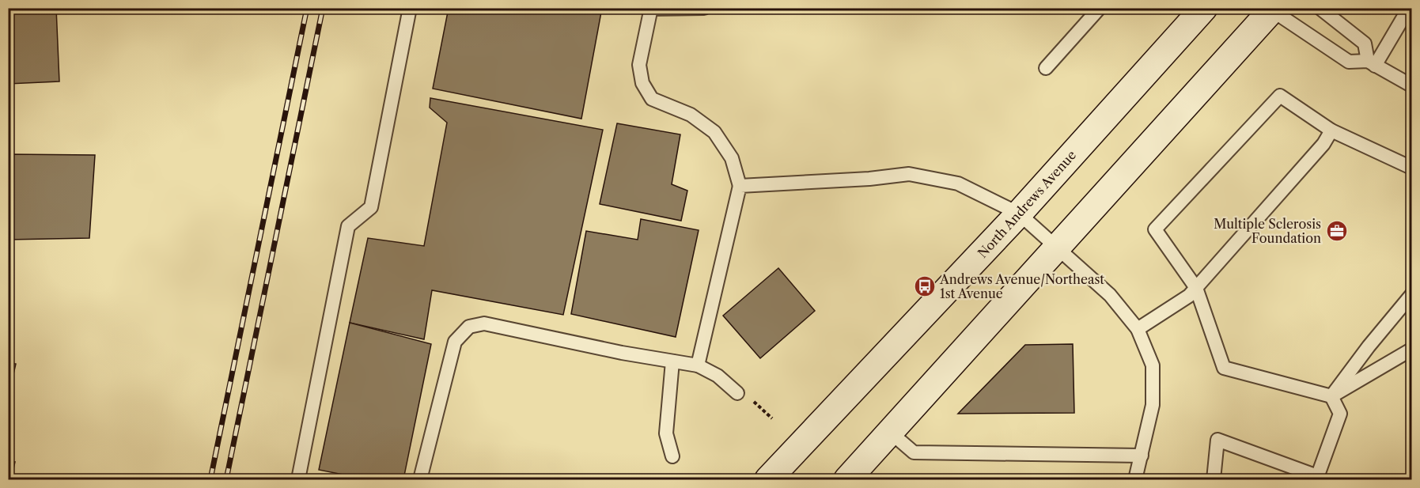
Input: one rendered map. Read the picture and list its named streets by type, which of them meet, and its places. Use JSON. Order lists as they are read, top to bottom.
{
  "streets": {
    "main road": ["North Andrews Avenue"]
  },
  "places": {
    "office": ["Multiple Sclerosis Foundation"],
    "bus stop": ["Andrews Avenue/Northeast 1st Avenue"]
  }
}
